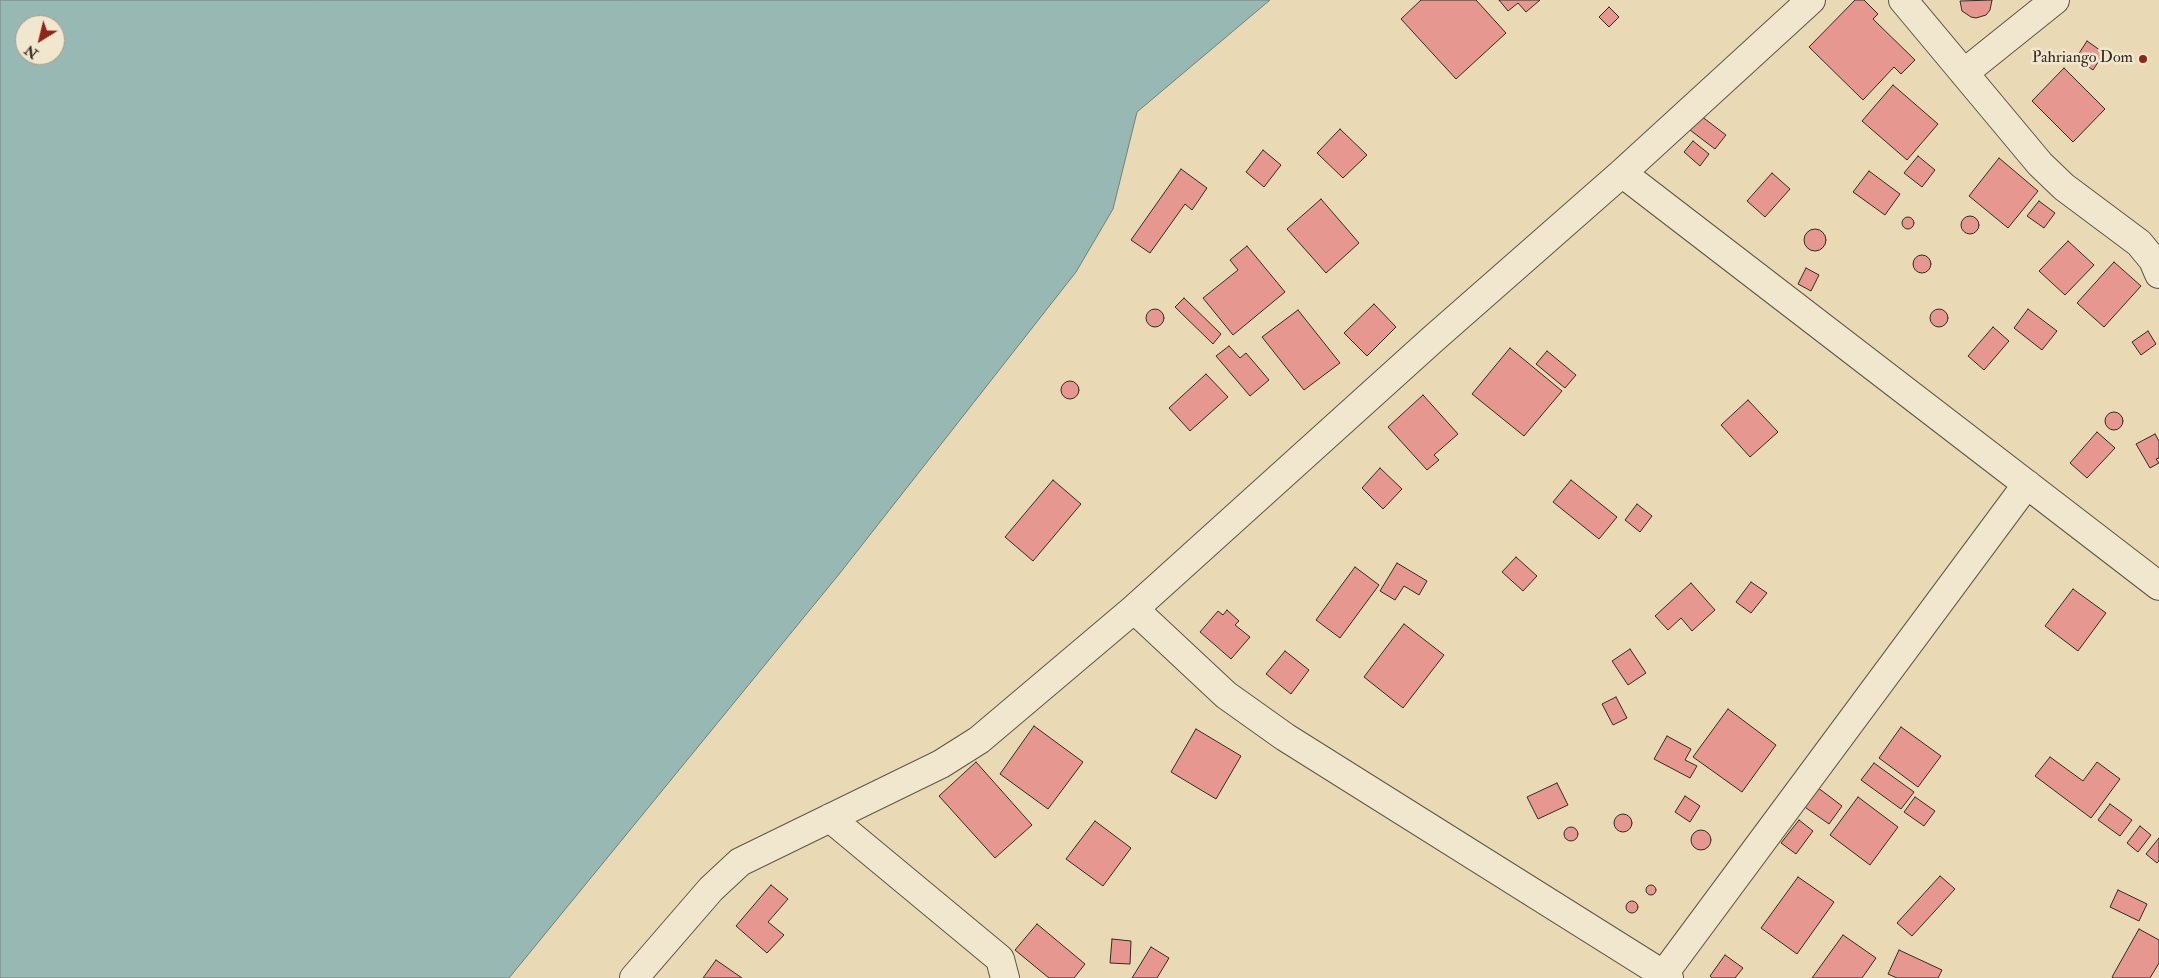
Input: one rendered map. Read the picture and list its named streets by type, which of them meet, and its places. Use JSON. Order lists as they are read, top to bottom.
{
  "places": ["Pahriango Dom"],
  "north": "bottom left"
}
